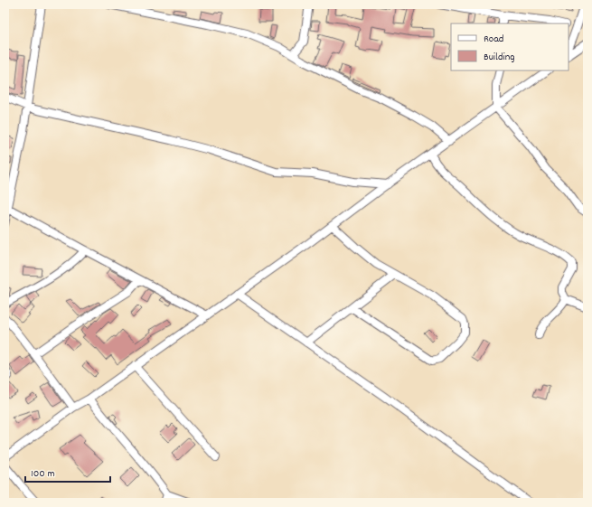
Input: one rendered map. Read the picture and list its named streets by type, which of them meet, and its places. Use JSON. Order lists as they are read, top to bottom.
{
  "legend": ["Road", "Building"],
  "scale_bar": "100 m"
}
